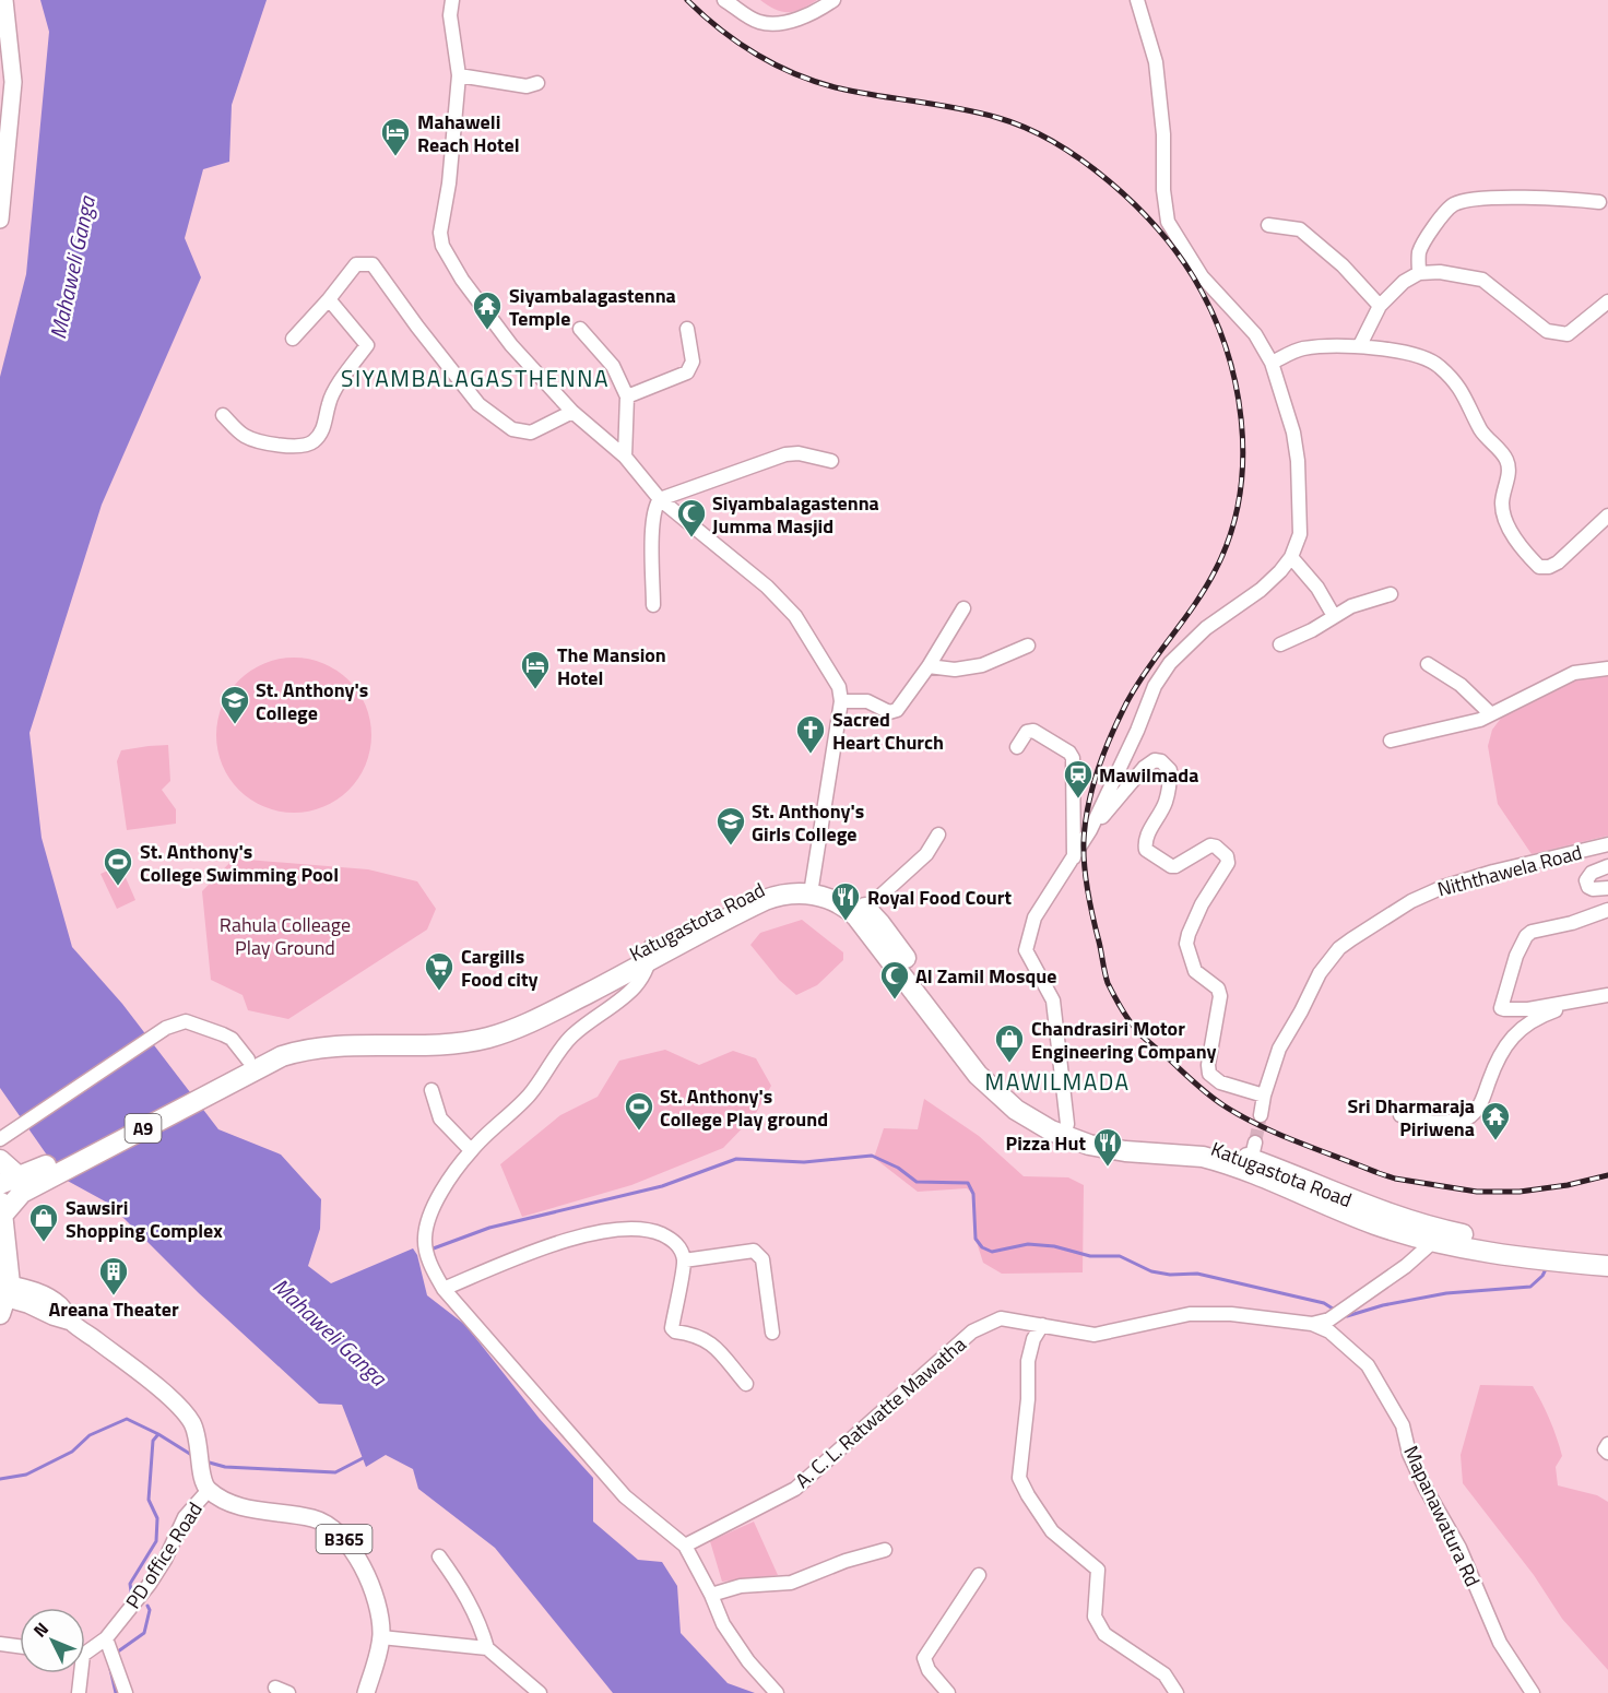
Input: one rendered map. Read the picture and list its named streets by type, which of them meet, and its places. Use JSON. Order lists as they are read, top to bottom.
{
  "streets": {
    "highway": ["Katugastota Road", "A9"],
    "main road": ["B365"],
    "street": [
      "Niththawela Road",
      "A. C. L. Ratwatte Mawatha",
      "Mapanawatura Rd",
      "PD office Road"
    ]
  },
  "crossings": [
    ["Katugastota Road", "A9"],
    ["Katugastota Road", "A. C. L. Ratwatte Mawatha"],
    ["A. C. L. Ratwatte Mawatha", "Mapanawatura Rd"],
    ["B365", "PD office Road"]
  ],
  "districts": ["SIYAMBALAGASTHENNA", "MAWILMADA"],
  "water": ["Mahaweli Ganga"],
  "parks": ["Rahula Colleage Play Ground"],
  "places": {
    "hotel": ["Mahaweli Reach Hotel", "The Mansion Hotel"],
    "temple": ["Siyambalagastenna Temple", "Sri Dharmaraja Piriwena"],
    "mosque": ["Siyambalagastenna Jumma Masjid", "Al Zamil Mosque"],
    "school or university": ["St. Anthony's College", "St. Anthony's Girls College"],
    "church": ["Sacred Heart Church"],
    "station": ["Mawilmada"],
    "sports": ["St. Anthony's College Swimming Pool", "St. Anthony's College Play ground"],
    "restaurant": ["Royal Food Court", "Pizza Hut"],
    "supermarket": ["Cargills Food city"],
    "shop": ["Chandrasiri Motor Engineering Company", "Sawsiri Shopping Complex"],
    "building": ["Areana Theater"]
  },
  "north": "top left"
}
